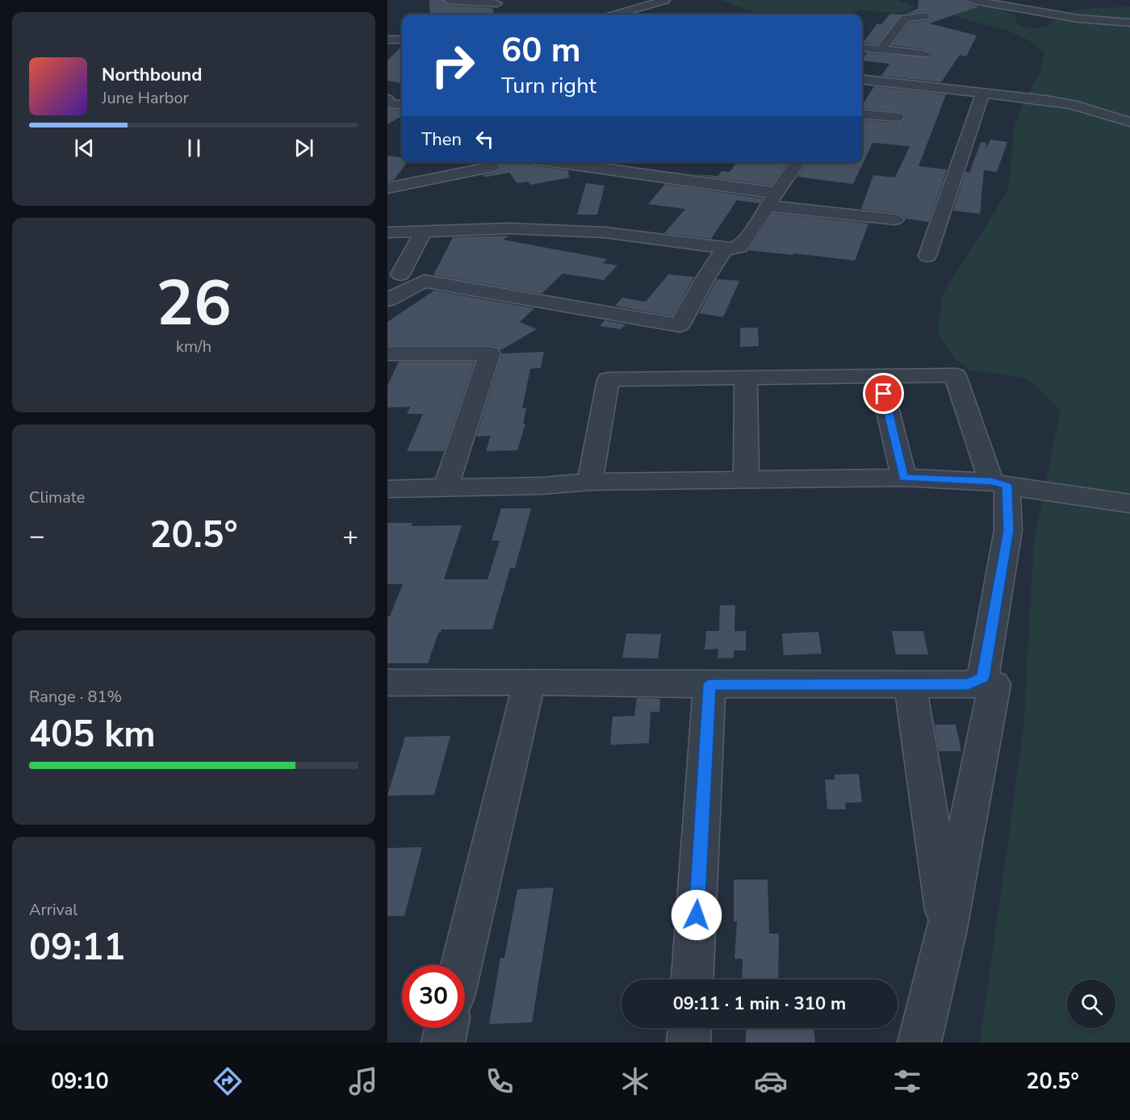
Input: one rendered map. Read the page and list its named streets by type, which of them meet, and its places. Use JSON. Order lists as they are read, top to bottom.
{
  "page": {
    "turn": ["60 m", "Turn right"],
    "song": ["Northbound", "June Harbor"],
    "then": "Then",
    "tile": [
      ["26", "km/h"],
      "Climate",
      ["Range · 81%", "405 km"],
      ["Arrival", "09:11"]
    ],
    "heat": ["−", "20.5°", "+"],
    "limit": "30",
    "trip": "09:11 · 1 min · 310 m",
    "tabs": ["09:10", "20.5°"]
  }
}
